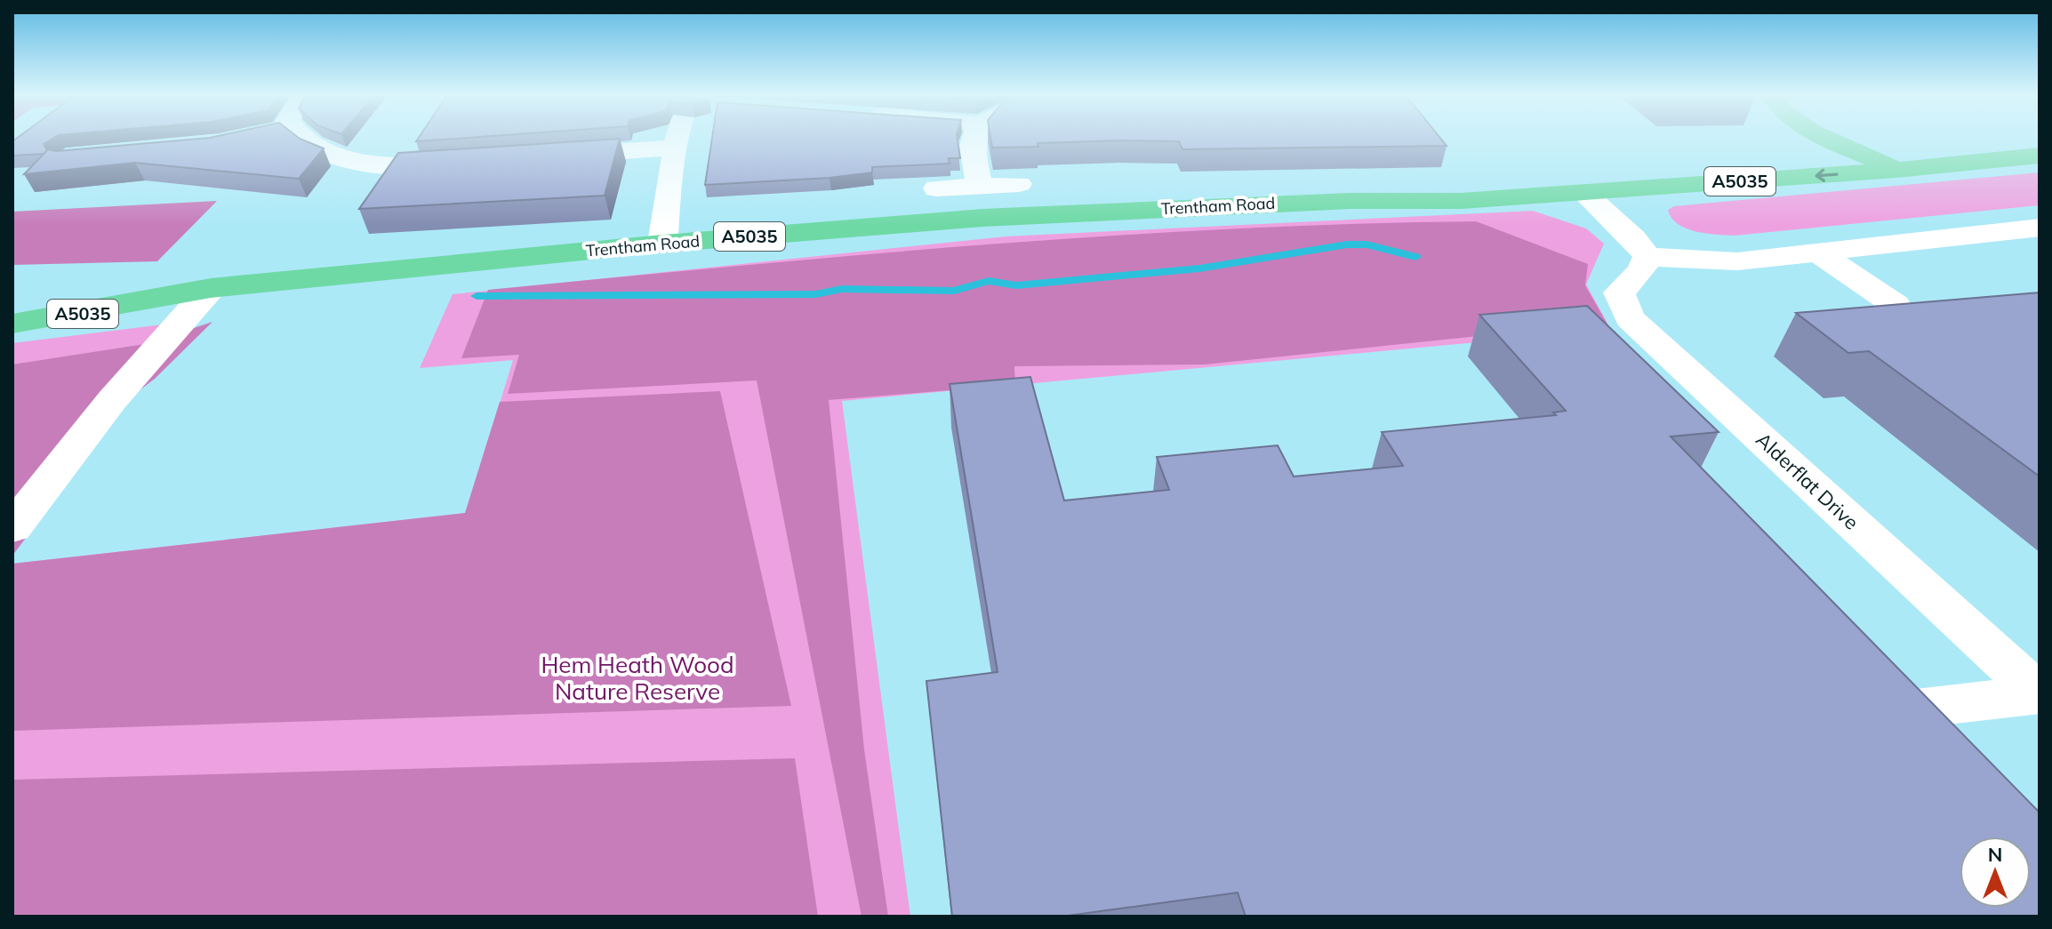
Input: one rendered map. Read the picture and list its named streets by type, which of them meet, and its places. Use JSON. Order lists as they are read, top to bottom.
{
  "streets": {
    "main road": ["A5035", "Trentham Road"],
    "street": ["Alderflat Drive"]
  },
  "parks": ["Hem Heath Wood Nature Reserve"],
  "north": "top"
}
